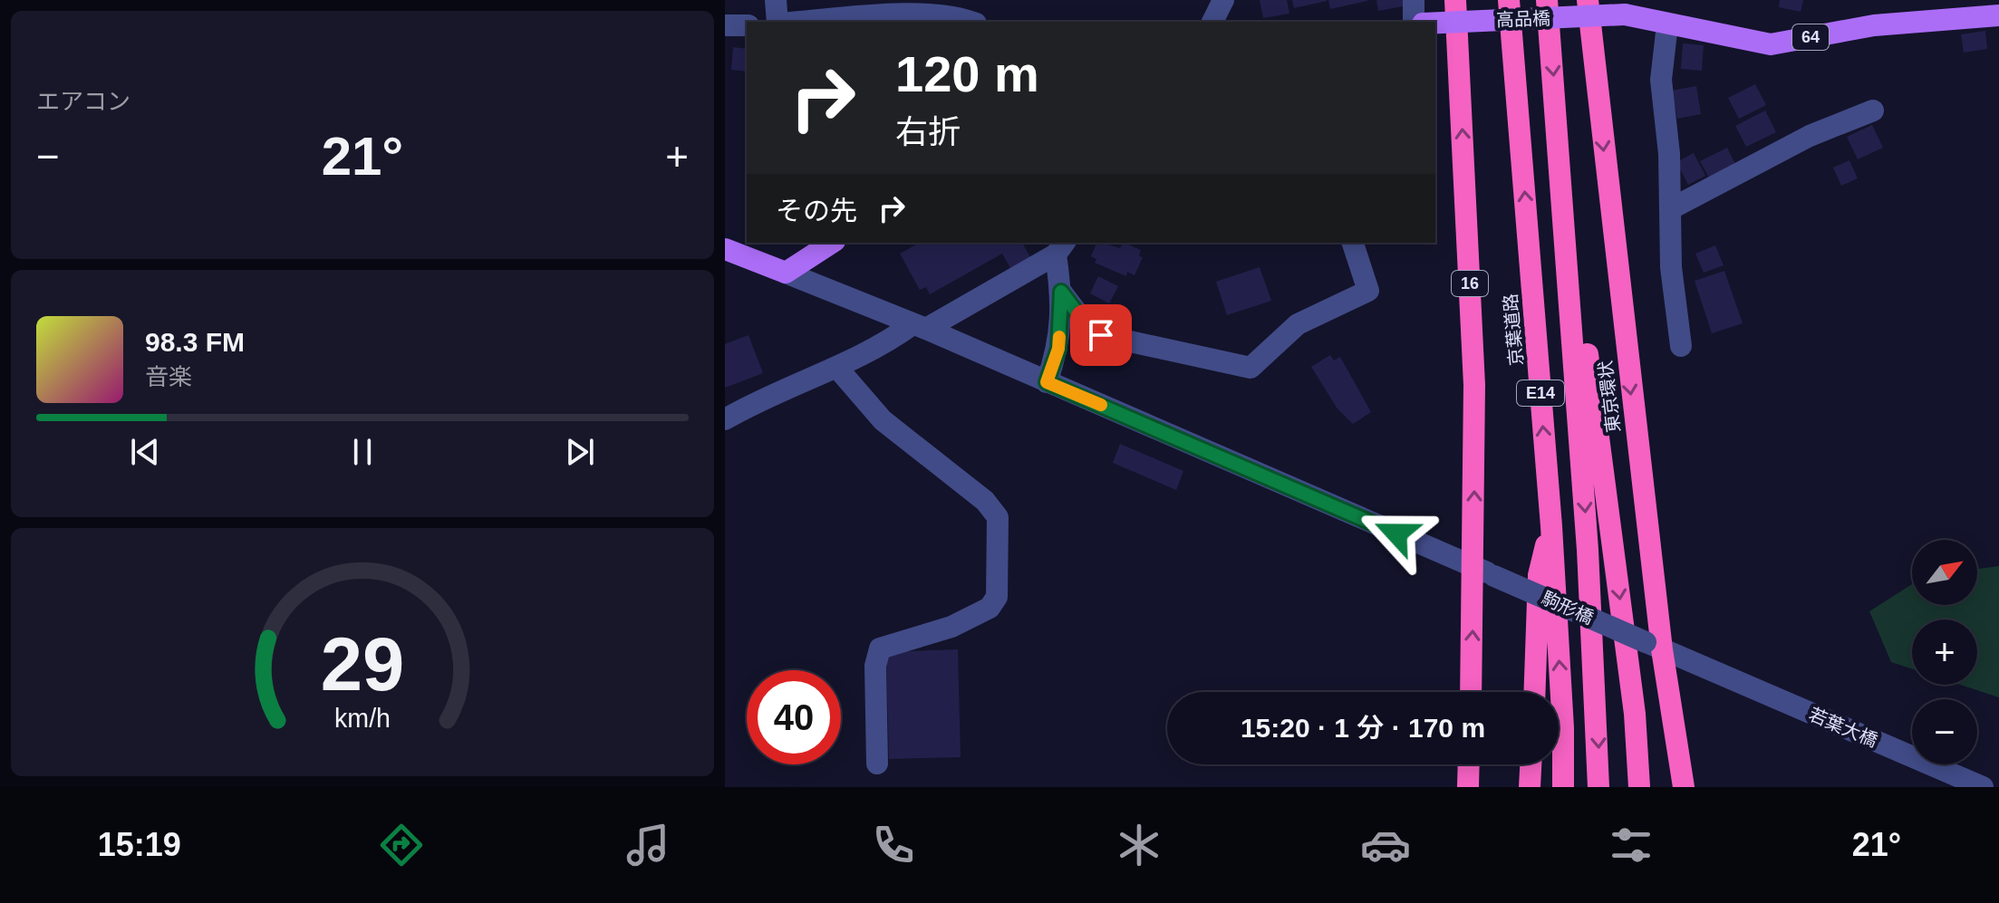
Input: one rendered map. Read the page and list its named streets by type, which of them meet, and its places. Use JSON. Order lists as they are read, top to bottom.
{
  "streets": {
    "highway": [
      "16",
      "京葉道路",
      "E14",
      "東京環状"
    ],
    "main road": ["高品橋", "64"],
    "street": ["駒形橋", "若葉大橋"]
  },
  "crossings": [
    ["高品橋", "64"],
    ["16", "駒形橋"],
    ["東京環状", "駒形橋"],
    ["駒形橋", "若葉大橋"]
  ],
  "north": "top right",
  "page": {
    "tile": "エアコン",
    "turn": ["120 m", "右折"],
    "heat": ["−", "21°", "+"],
    "then": "その先",
    "song": ["98.3 FM", "音楽"],
    "map_buttons": ["+", "−"],
    "limit": "40",
    "trip": "15:20 · 1 分 · 170 m",
    "tabs": ["15:19", "21°"],
    "gauge": ["29", "km/h"]
  }
}
